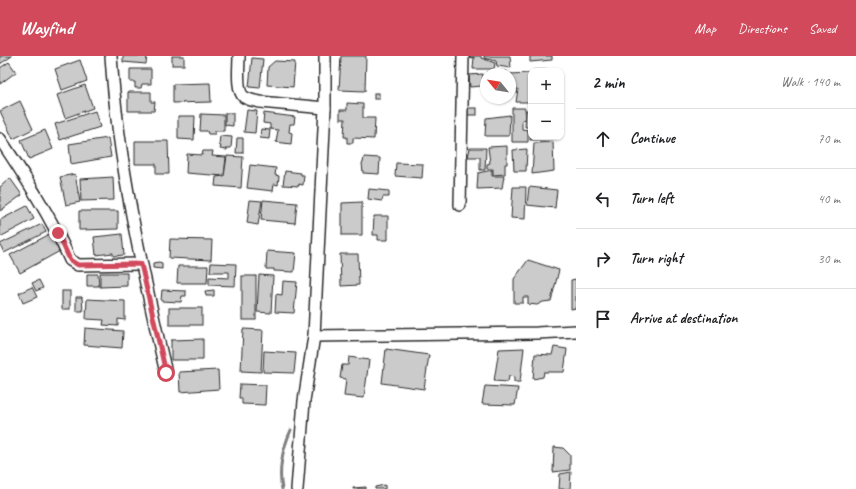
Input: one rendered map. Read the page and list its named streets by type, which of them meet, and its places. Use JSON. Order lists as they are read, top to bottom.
{
  "north": "top left",
  "page": {
    "header": "Wayfind",
    "nav": ["Map", "Directions", "Saved"],
    "heading": ["2 min", "Walk · 140 m"],
    "map_buttons": ["+", "−"],
    "list": [
      ["Continue", "70 m"],
      ["Turn left", "40 m"],
      ["Turn right", "30 m"],
      "Arrive at destination"
    ]
  }
}
